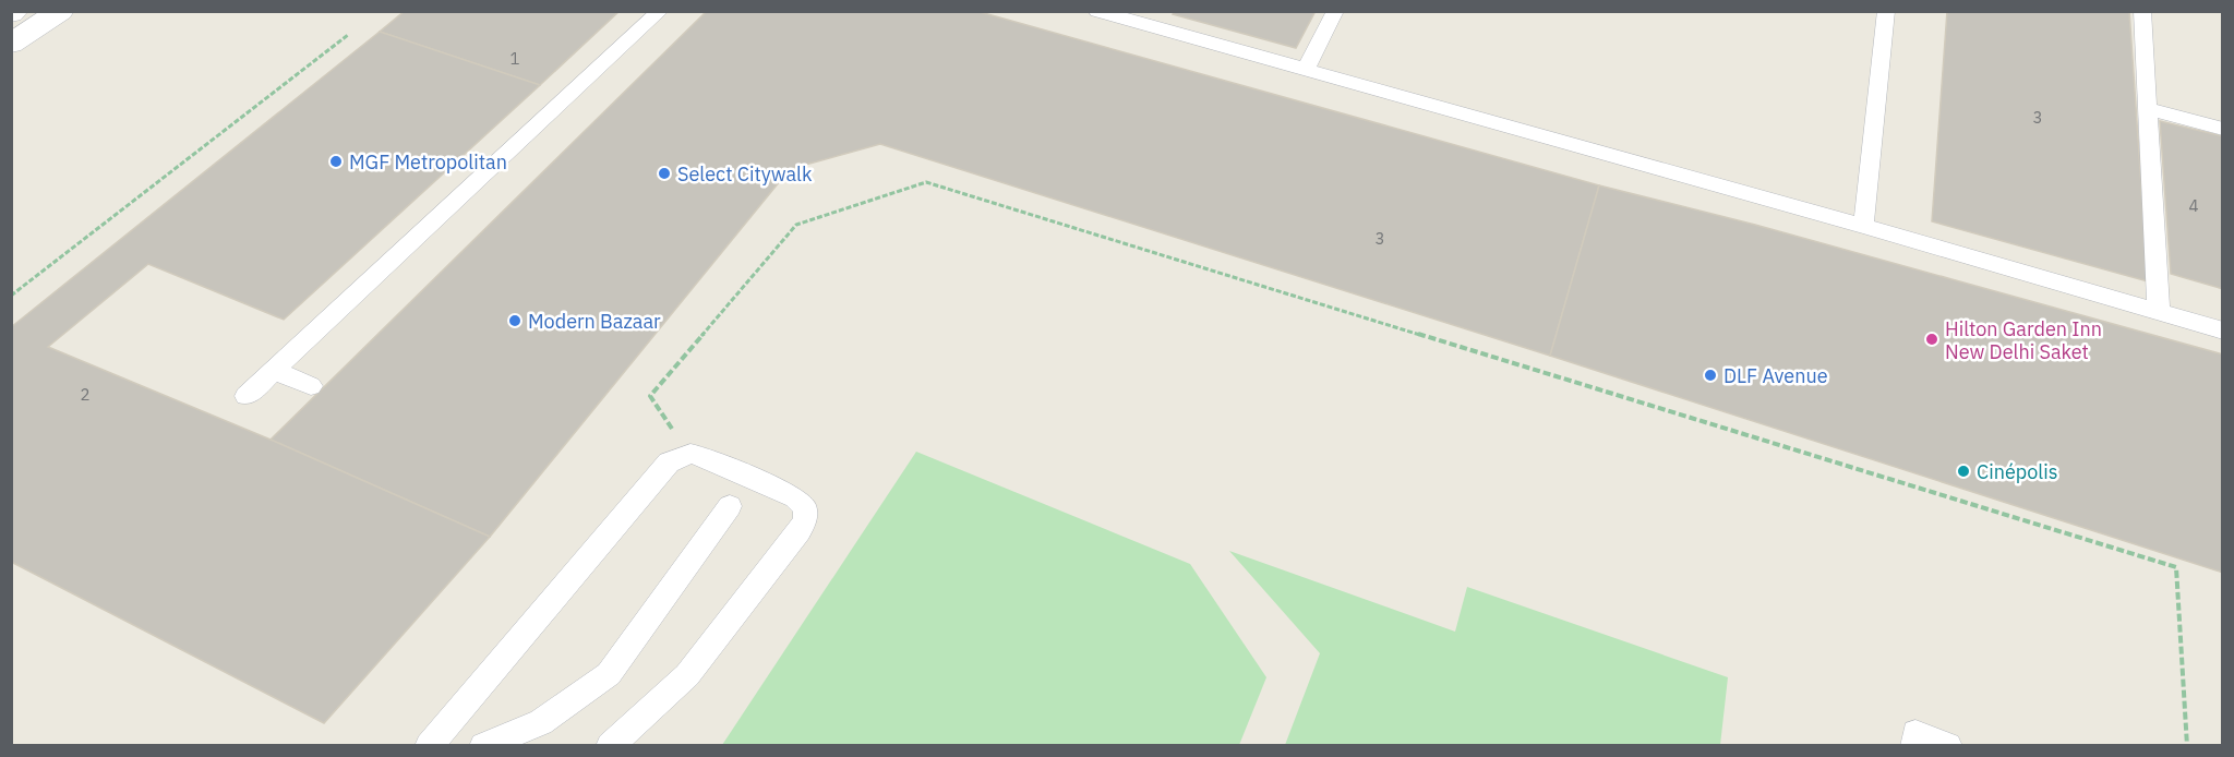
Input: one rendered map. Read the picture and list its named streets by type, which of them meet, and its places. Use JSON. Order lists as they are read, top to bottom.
{
  "places": [
    "MGF Metropolitan",
    "Select Citywalk",
    "Modern Bazaar",
    "Hilton Garden Inn New Delhi Saket",
    "DLF Avenue",
    "Cinépolis"
  ],
  "house_numbers": [
    "1",
    "3",
    "4",
    "3",
    "2"
  ]
}
